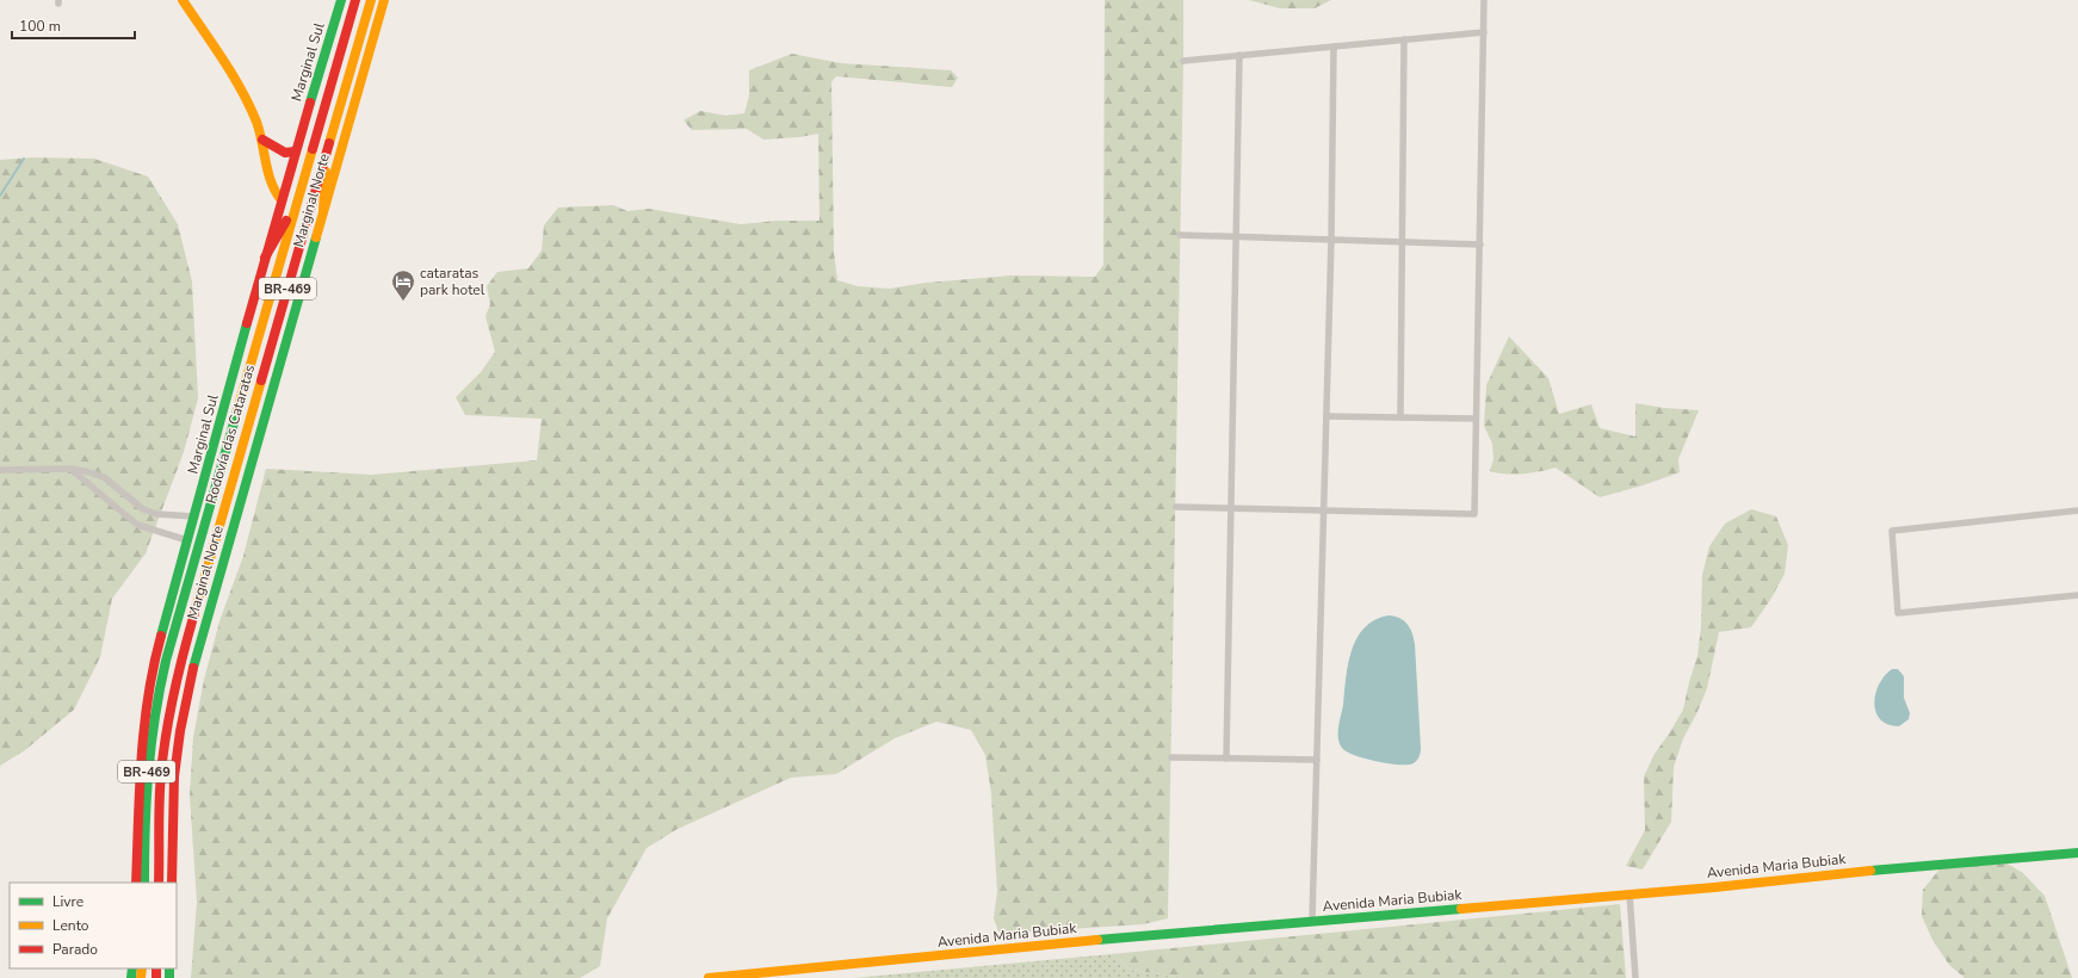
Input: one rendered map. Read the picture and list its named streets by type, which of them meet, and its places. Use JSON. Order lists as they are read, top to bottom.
{
  "streets": {
    "main road": [
      "Marginal Sul",
      "Marginal Norte",
      "BR-469",
      "Rodovía das Cataratas",
      "Avenida Maria Bubiak"
    ]
  },
  "places": {
    "hotel": ["cataratas park hotel"]
  },
  "legend": ["Livre", "Lento", "Parado"],
  "scale_bar": "100 m"
}
